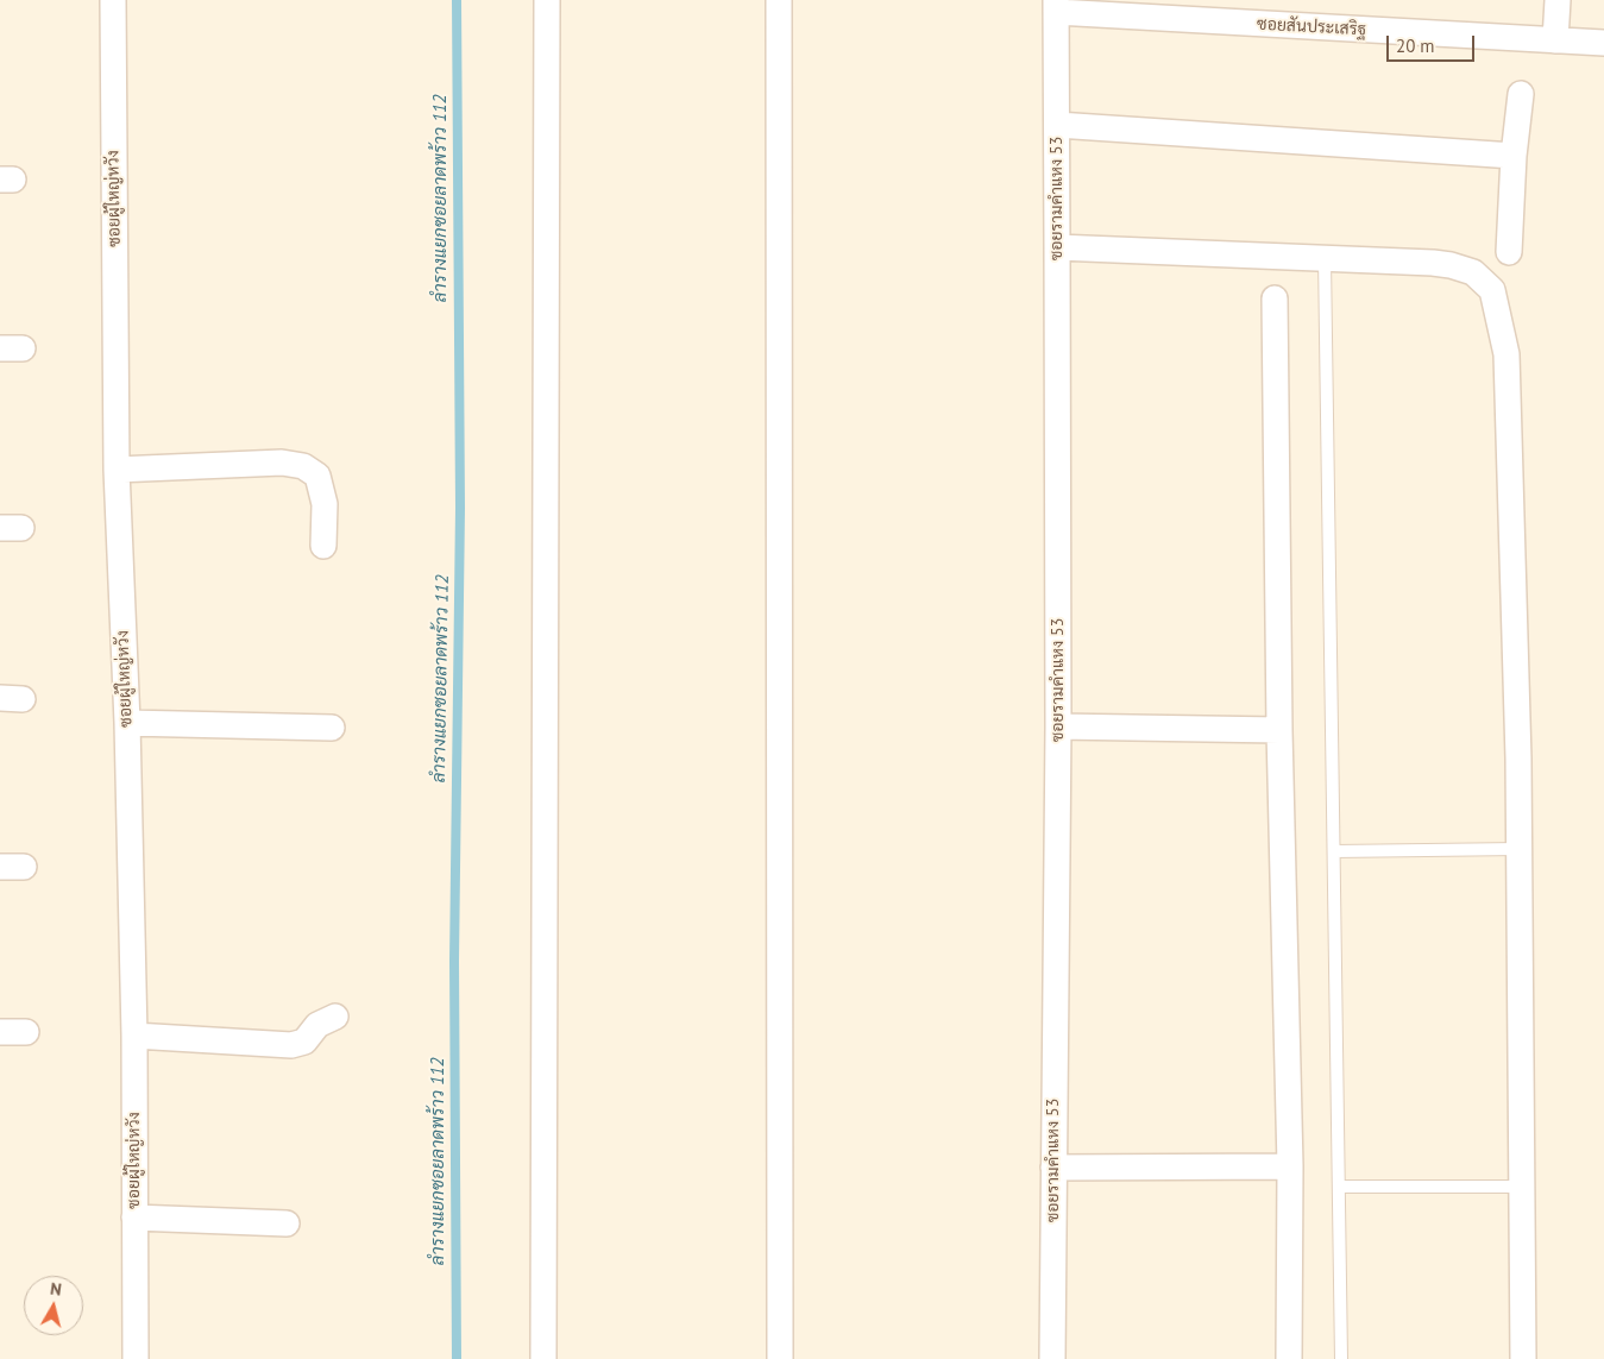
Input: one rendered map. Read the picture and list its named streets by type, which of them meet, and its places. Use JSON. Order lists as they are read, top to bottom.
{
  "streets": {
    "street": ["ซอยสันประเสริฐ", "ซอยผู้ใหญ่หวัง", "ซอยรามคำแหง 53"]
  },
  "crossings": [
    ["ซอยสันประเสริฐ", "ซอยรามคำแหง 53"]
  ],
  "water": ["ลำรางแยกซอยลาดพร้าว 112"],
  "scale_bar": "20 m",
  "north": "top"
}
